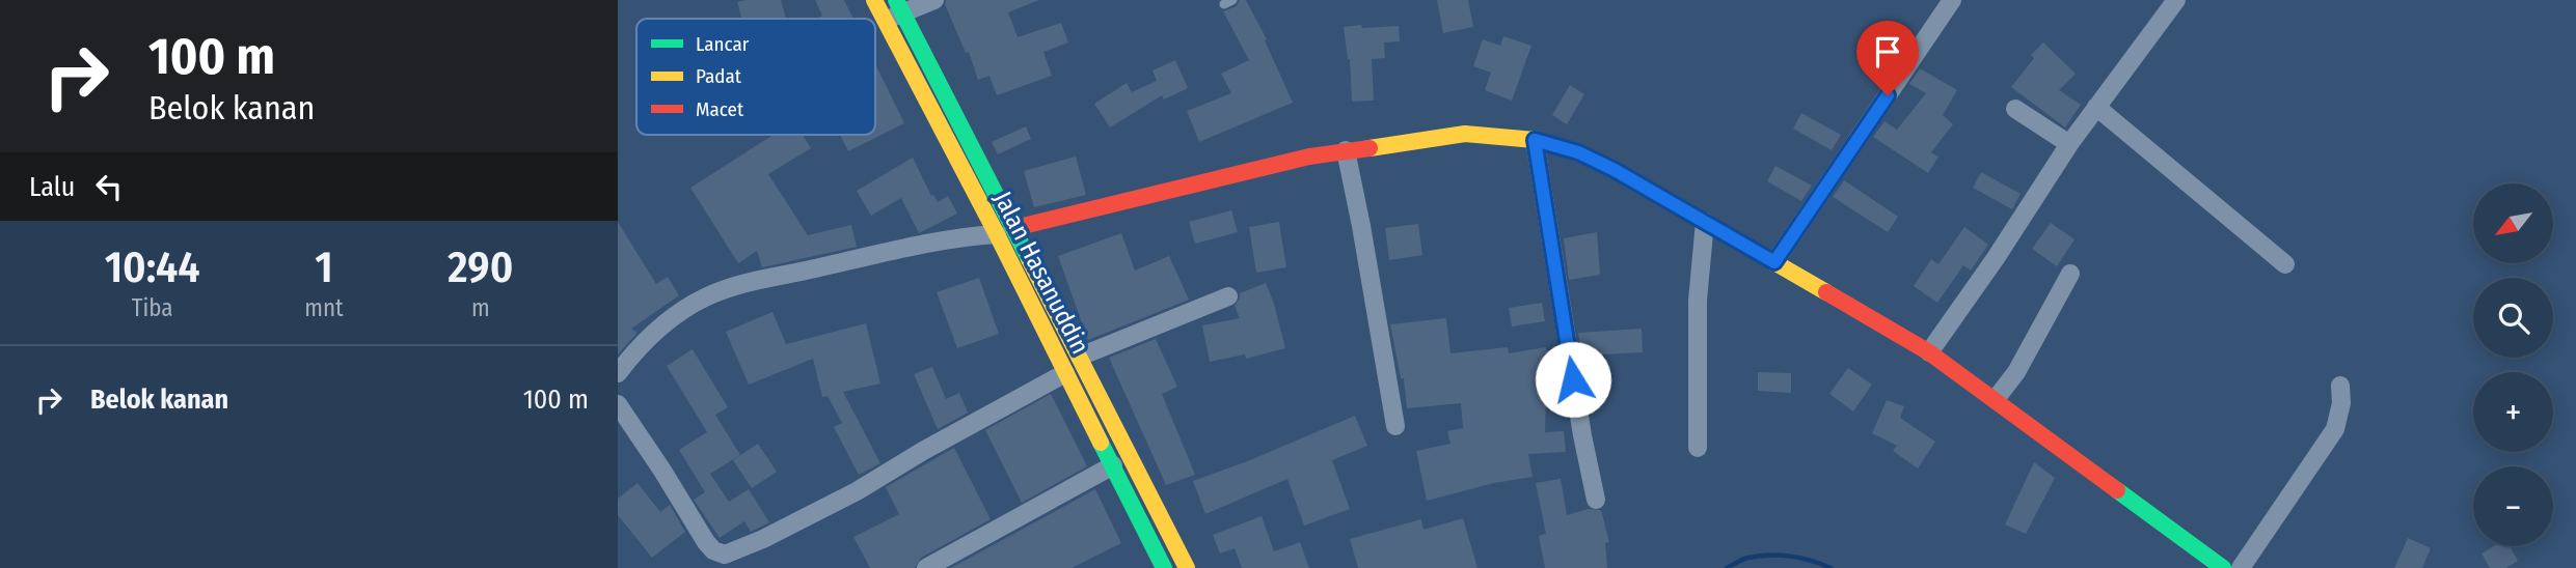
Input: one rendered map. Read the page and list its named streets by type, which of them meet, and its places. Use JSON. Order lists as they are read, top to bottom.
{
  "streets": {
    "street": ["Jalan Hasanuddin"]
  },
  "legend": ["Lancar", "Padat", "Macet"],
  "north": "bottom left",
  "page": {
    "turn": ["100 m", "Belok kanan"],
    "then": "Lalu",
    "map_buttons": ["+", "−"],
    "eta": [
      "10:44",
      "Tiba",
      "1",
      "mnt",
      "290",
      "m"
    ],
    "list": [
      {
        "name": "Belok kanan",
        "value": "100 m"
      }
    ]
  }
}
